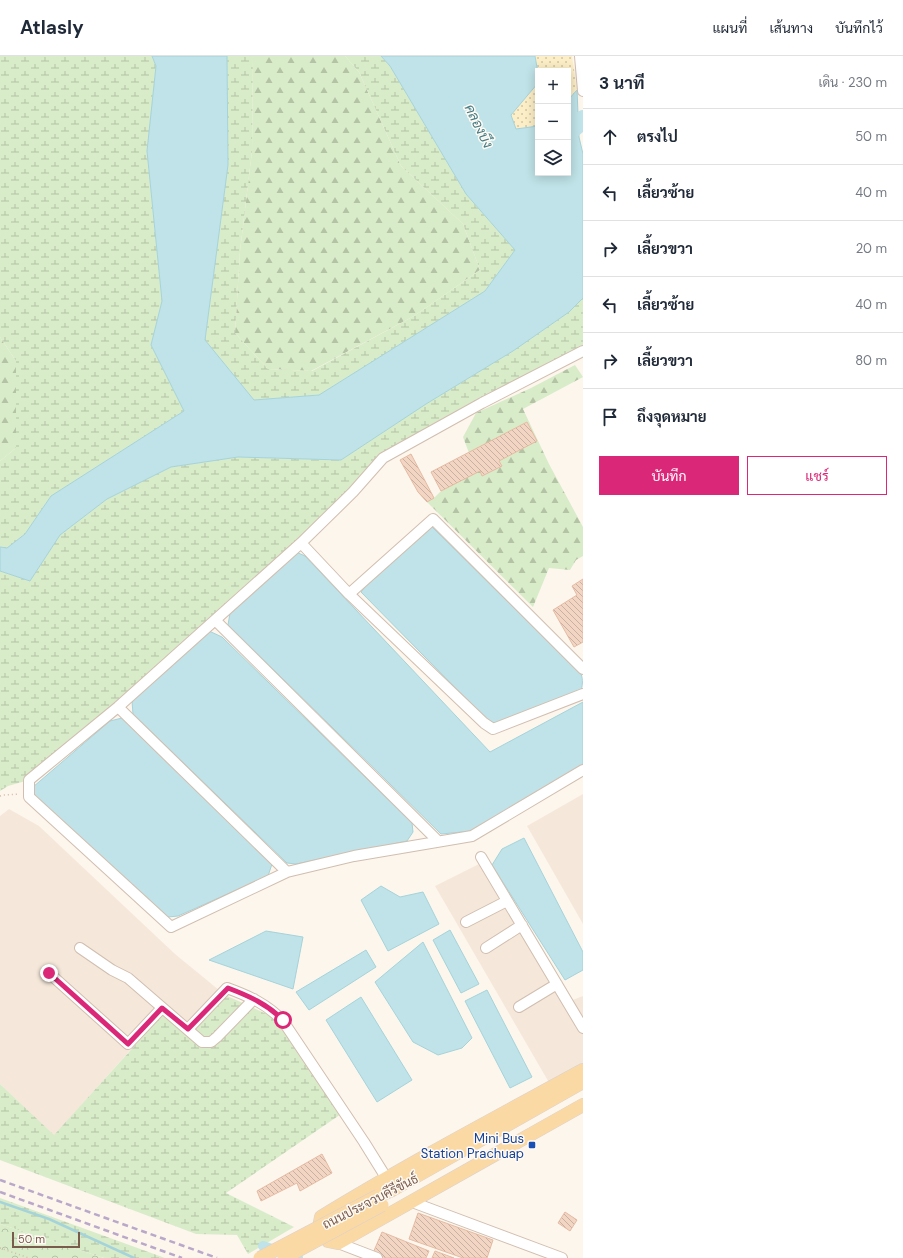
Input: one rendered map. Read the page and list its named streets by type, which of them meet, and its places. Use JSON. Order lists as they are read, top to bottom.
{
  "streets": {
    "main road": ["ถนนประจวบคีรีขันธ์"]
  },
  "water": ["คลองบึง"],
  "places": {
    "transit": ["Mini Bus Station Prachuap"]
  },
  "scale_bar": "50 m",
  "page": {
    "header": "Atlasly",
    "nav": ["แผนที่", "เส้นทาง", "บันทึกไว้"],
    "heading": ["3 นาที", "เดิน · 230 m"],
    "map_buttons": ["+", "−"],
    "list": [
      ["ตรงไป", "50 m"],
      ["เลี้ยวซ้าย", "40 m"],
      ["เลี้ยวขวา", "20 m"],
      ["เลี้ยวซ้าย", "40 m"],
      ["เลี้ยวขวา", "80 m"],
      "ถึงจุดหมาย"
    ],
    "buttons": ["บันทึก", "แชร์"],
    "scale": "50 m"
  }
}
